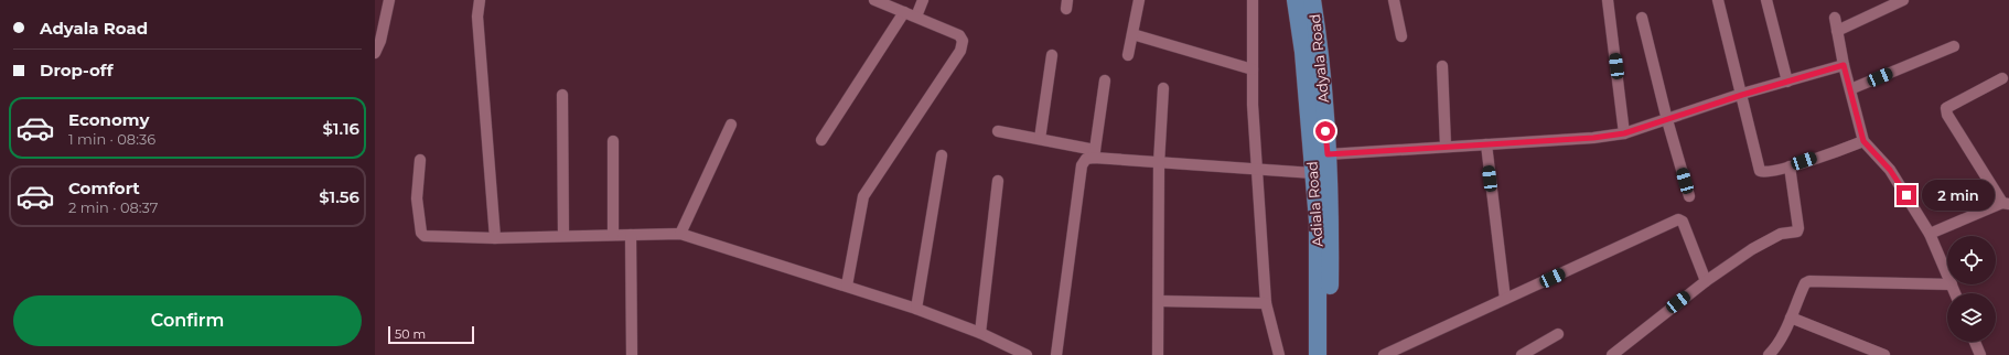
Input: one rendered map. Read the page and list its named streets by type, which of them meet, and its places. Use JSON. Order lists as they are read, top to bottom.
{
  "streets": {
    "main road": ["Adyala Road", "Adiala Road"]
  },
  "scale_bar": "50 m",
  "page": {
    "banner": ["Adyala Road", "Drop-off"],
    "list": [
      {
        "name": "Economy",
        "note": "1 min · 08:36",
        "value": "$1.16"
      },
      {
        "name": "Comfort",
        "note": "2 min · 08:37",
        "value": "$1.56"
      }
    ],
    "bubble": "2 min",
    "buttons": "Confirm",
    "scale": "50 m"
  }
}
